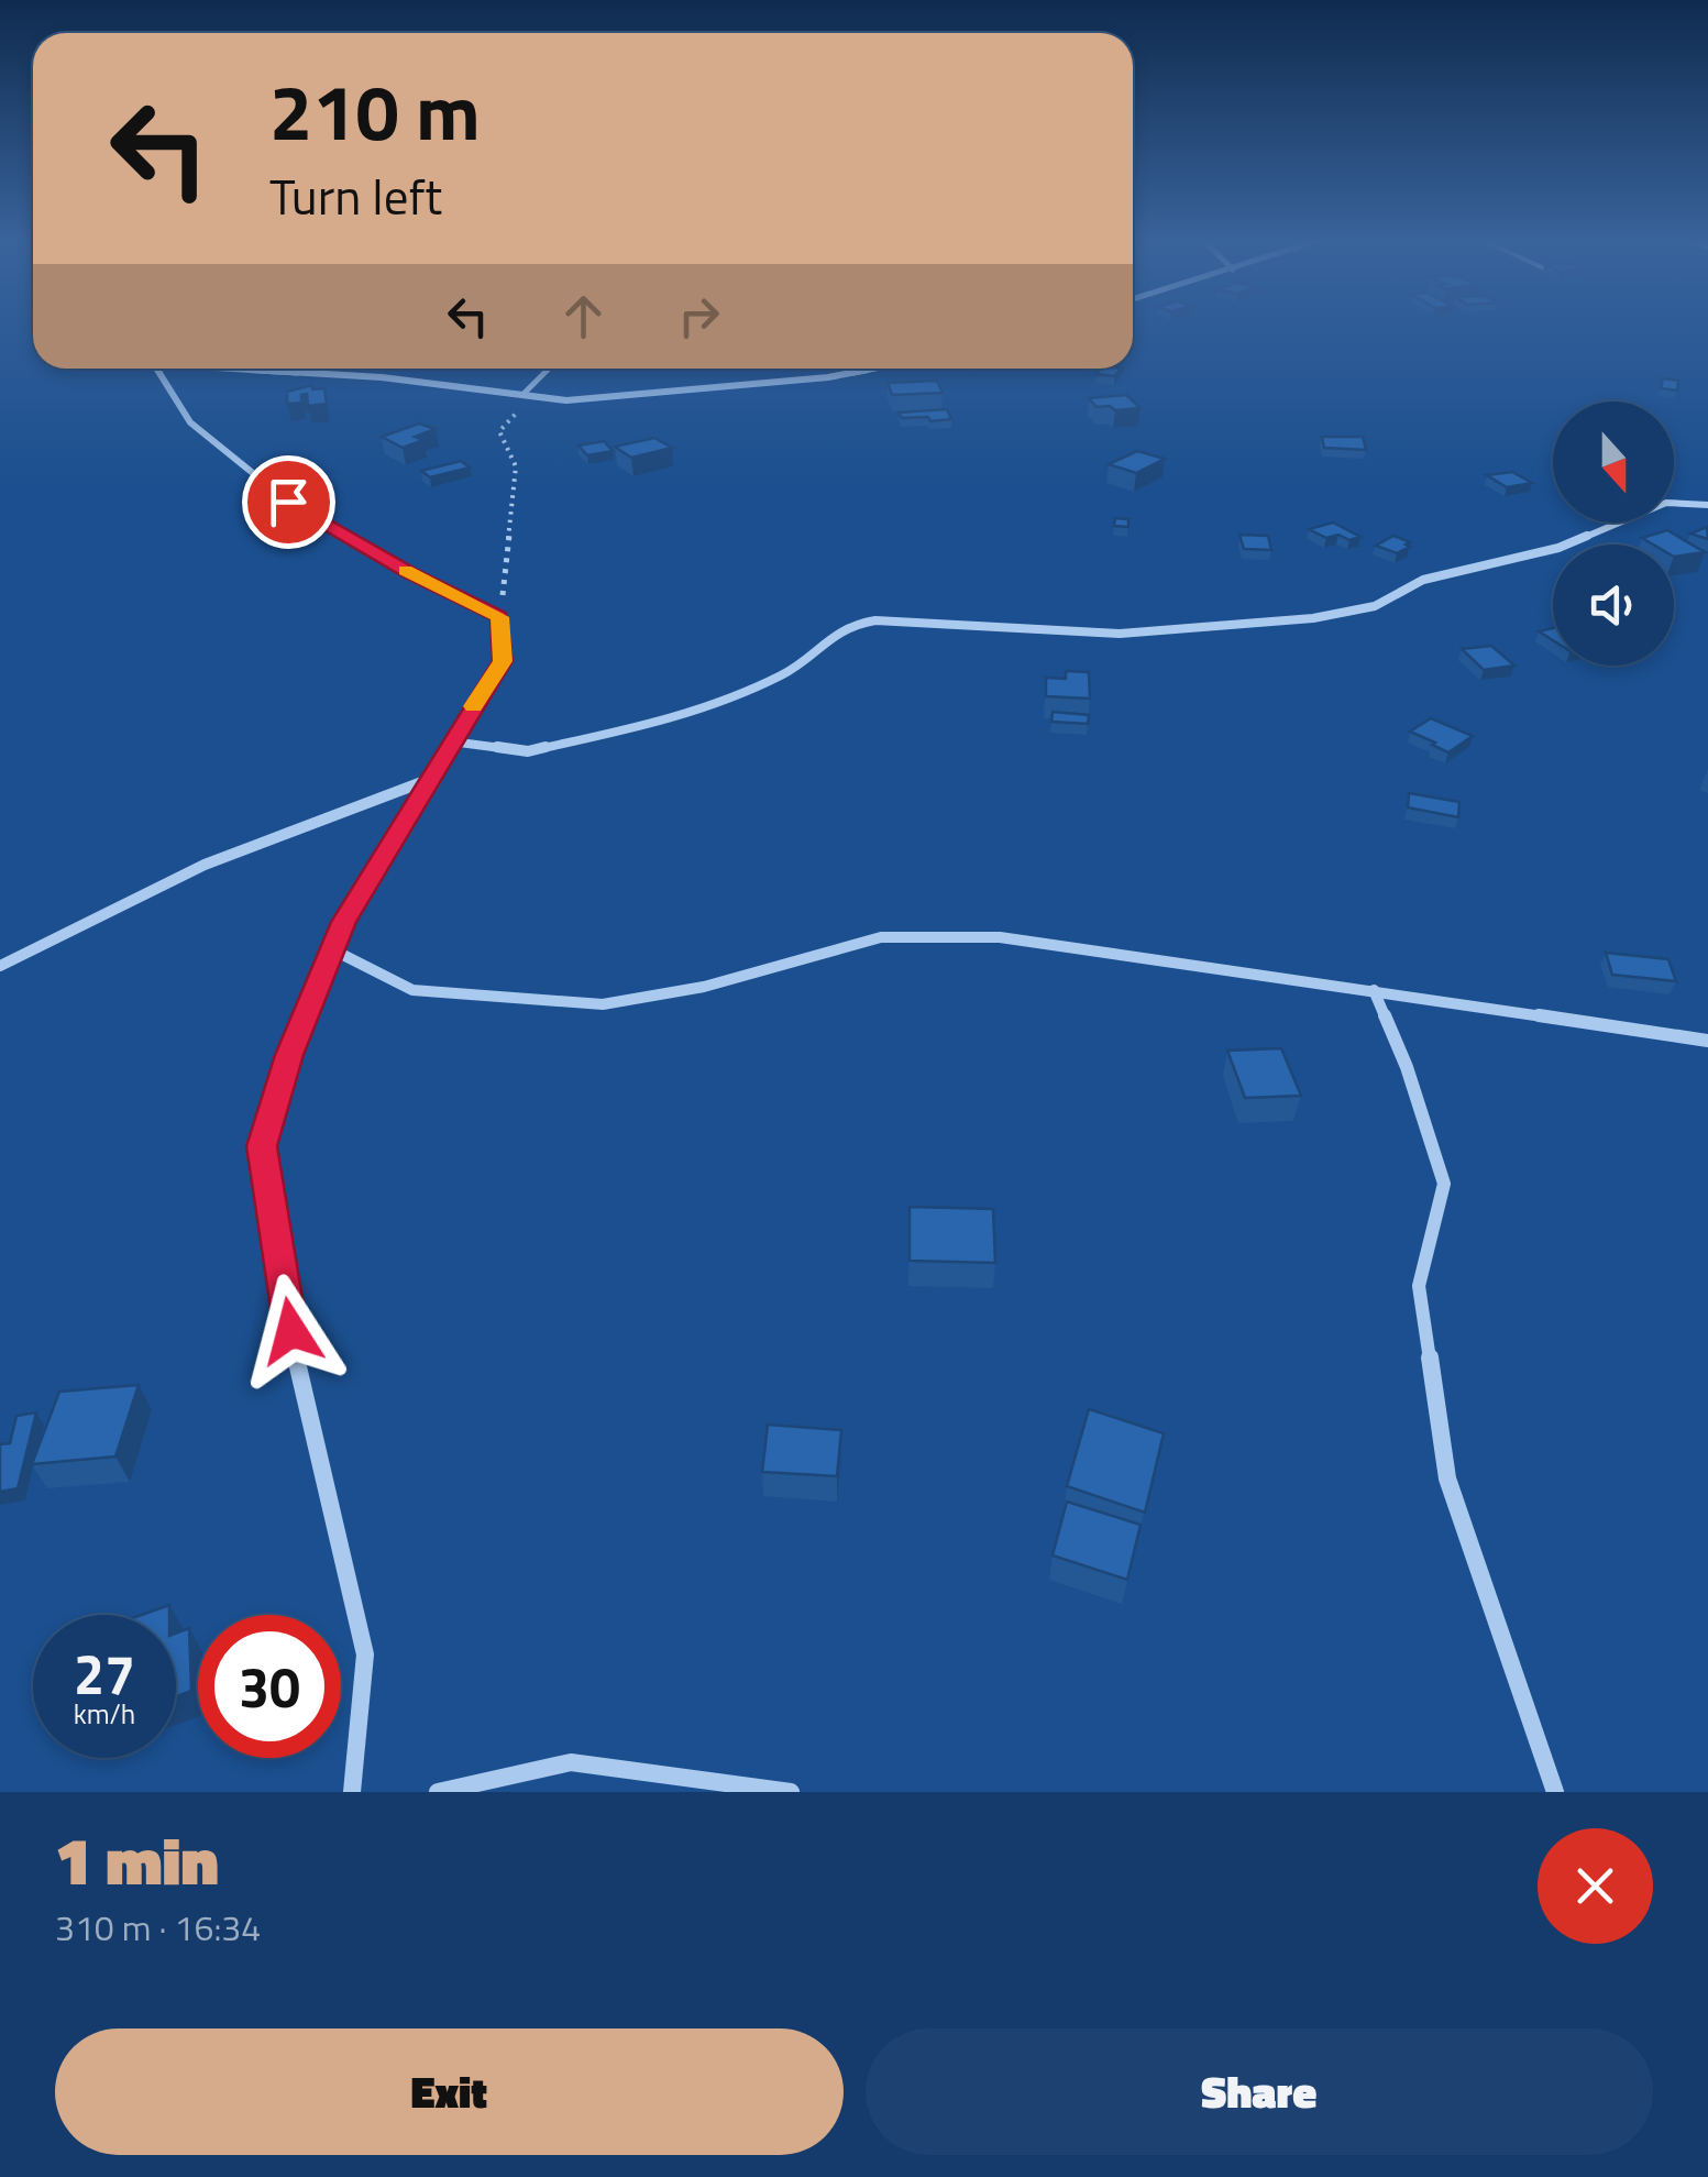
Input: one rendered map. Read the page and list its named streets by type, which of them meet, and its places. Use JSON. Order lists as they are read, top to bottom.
{
  "north": "bottom",
  "page": {
    "turn": ["210 m", "Turn left"],
    "speed": "27 km/h",
    "limit": "30",
    "heading": ["1 min", "310 m · 16:34"],
    "buttons": ["Exit", "Share"]
  }
}
